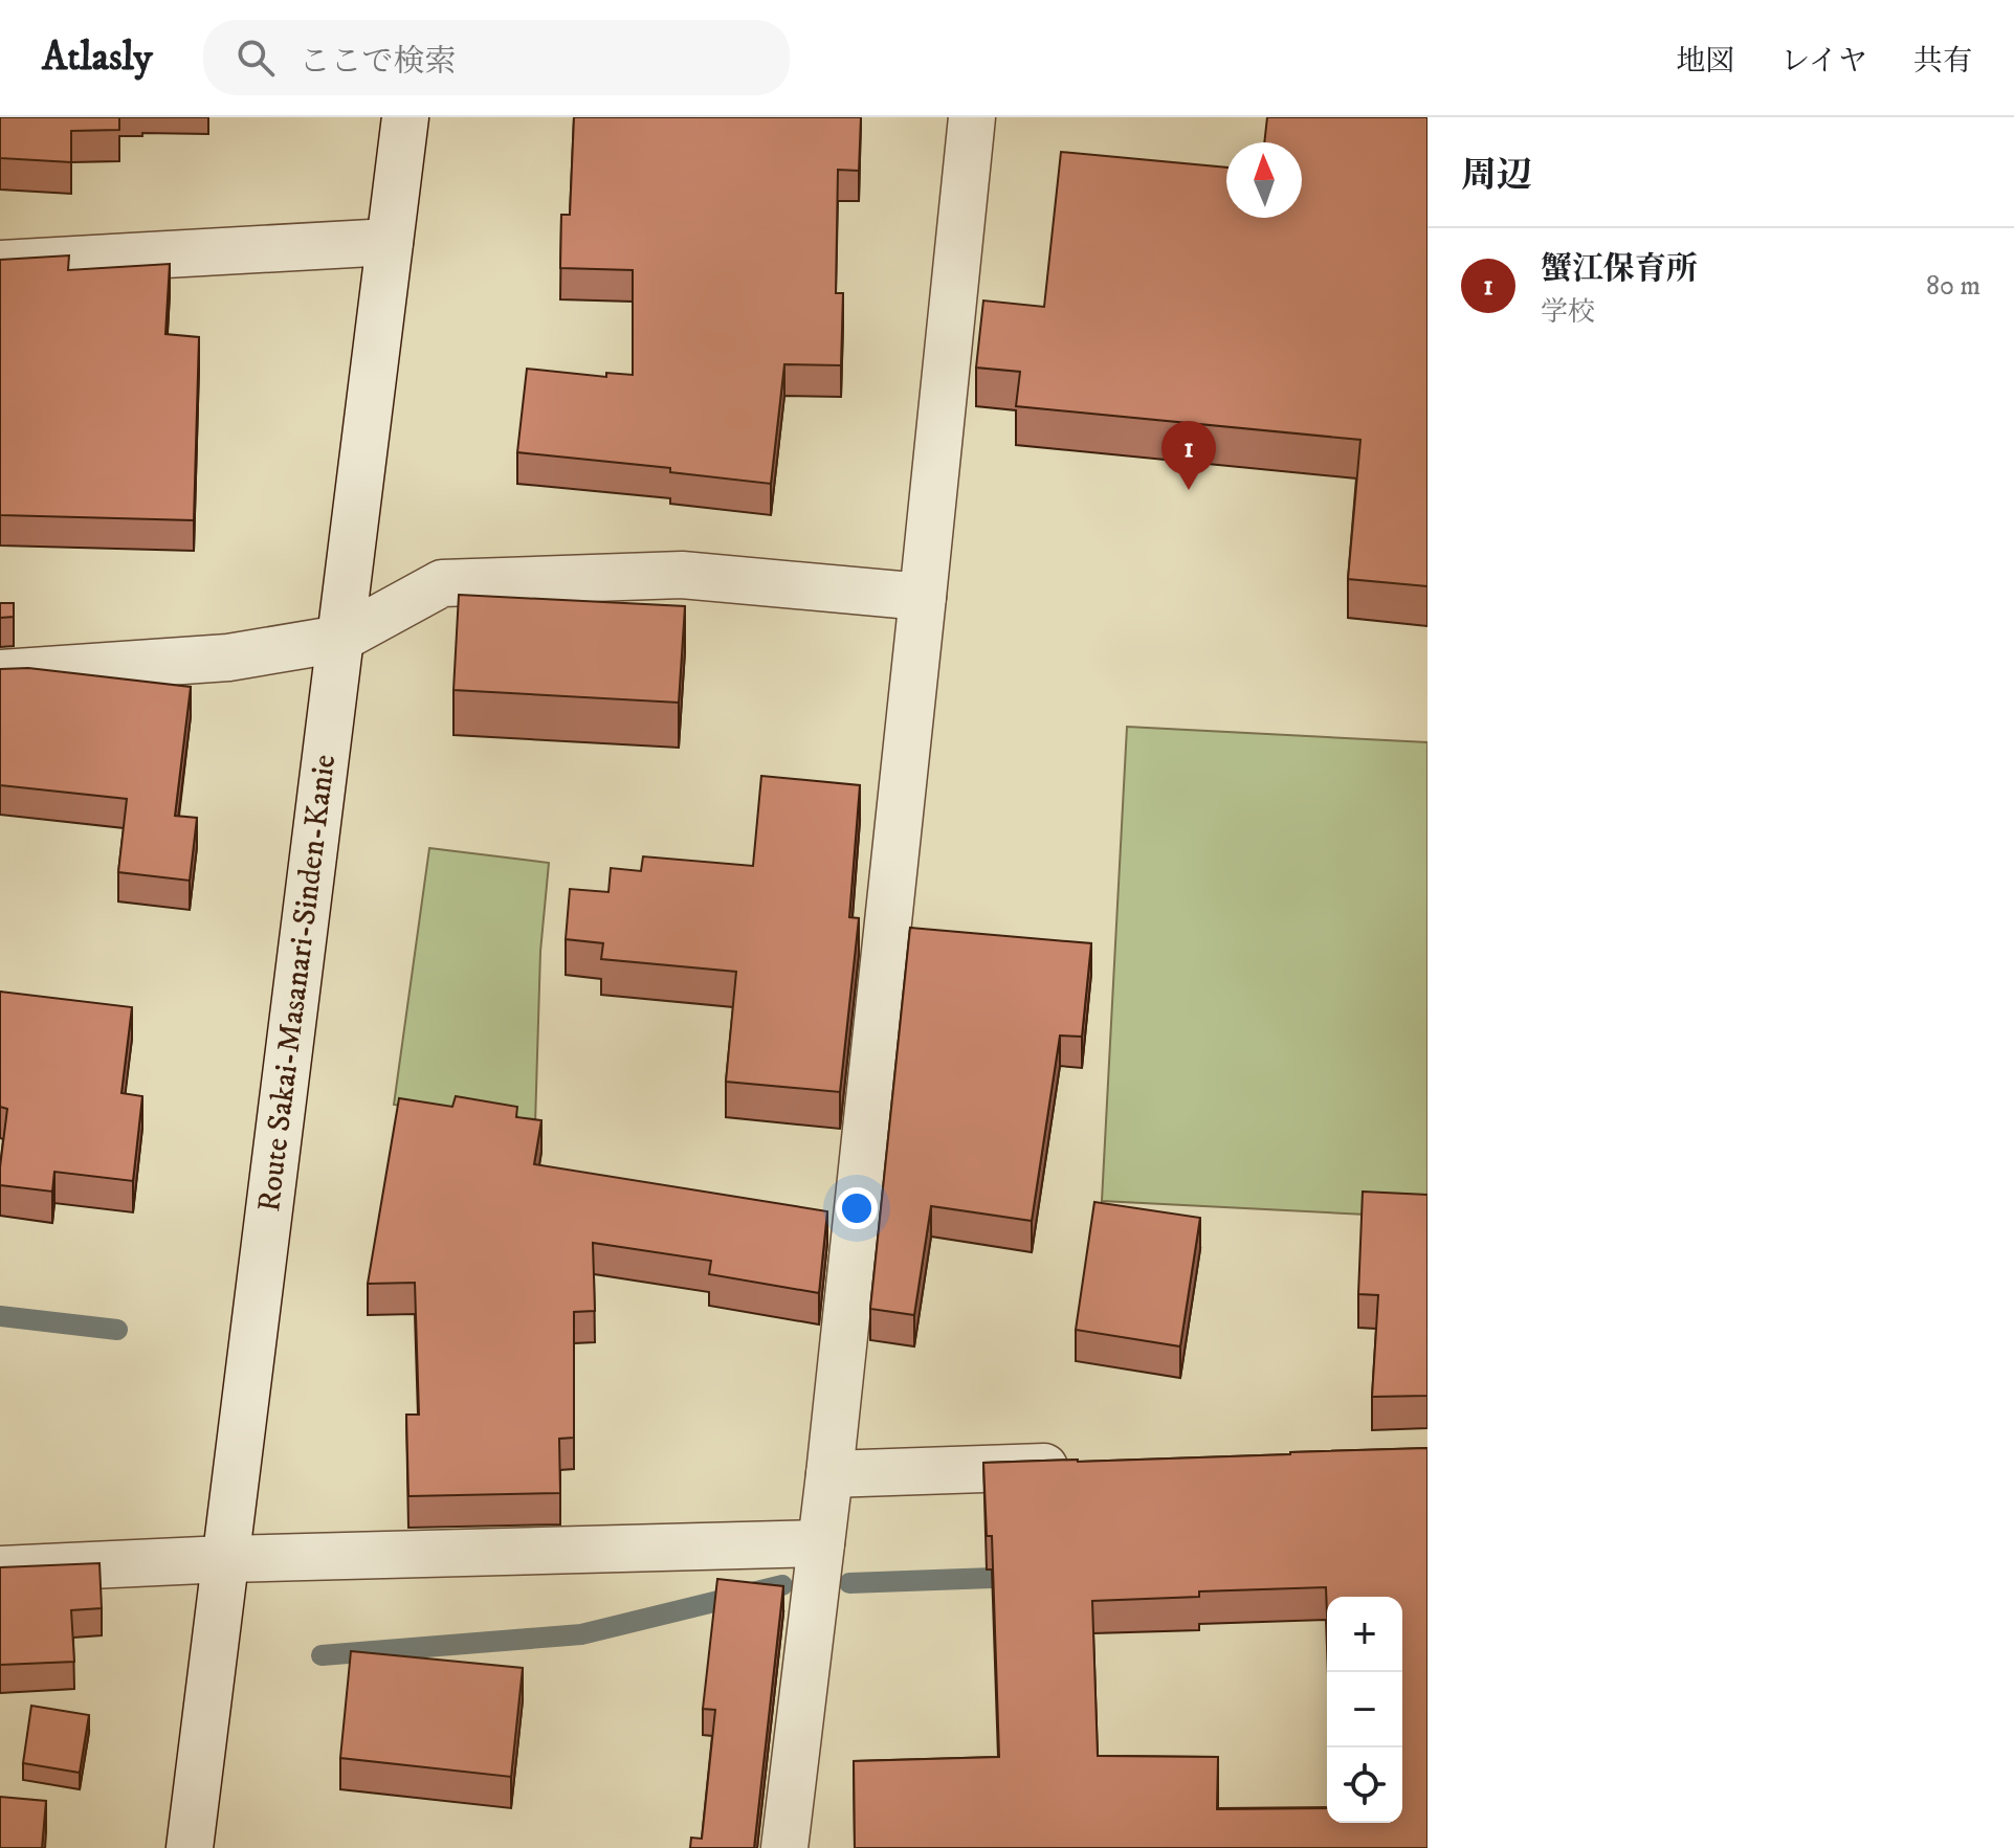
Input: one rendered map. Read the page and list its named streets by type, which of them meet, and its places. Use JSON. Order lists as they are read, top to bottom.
{
  "streets": {
    "street": ["Route Sakai-Masanari-Sinden-Kanie"]
  },
  "north": "top",
  "page": {
    "header": "Atlasly",
    "search": "ここで検索",
    "nav": ["地図", "レイヤ", "共有"],
    "heading": "周辺",
    "list": [
      {
        "mark": "1",
        "name": "蟹江保育所",
        "note": "学校",
        "value": "80 m"
      }
    ],
    "pins": "1",
    "map_buttons": ["+", "−"]
  }
}
